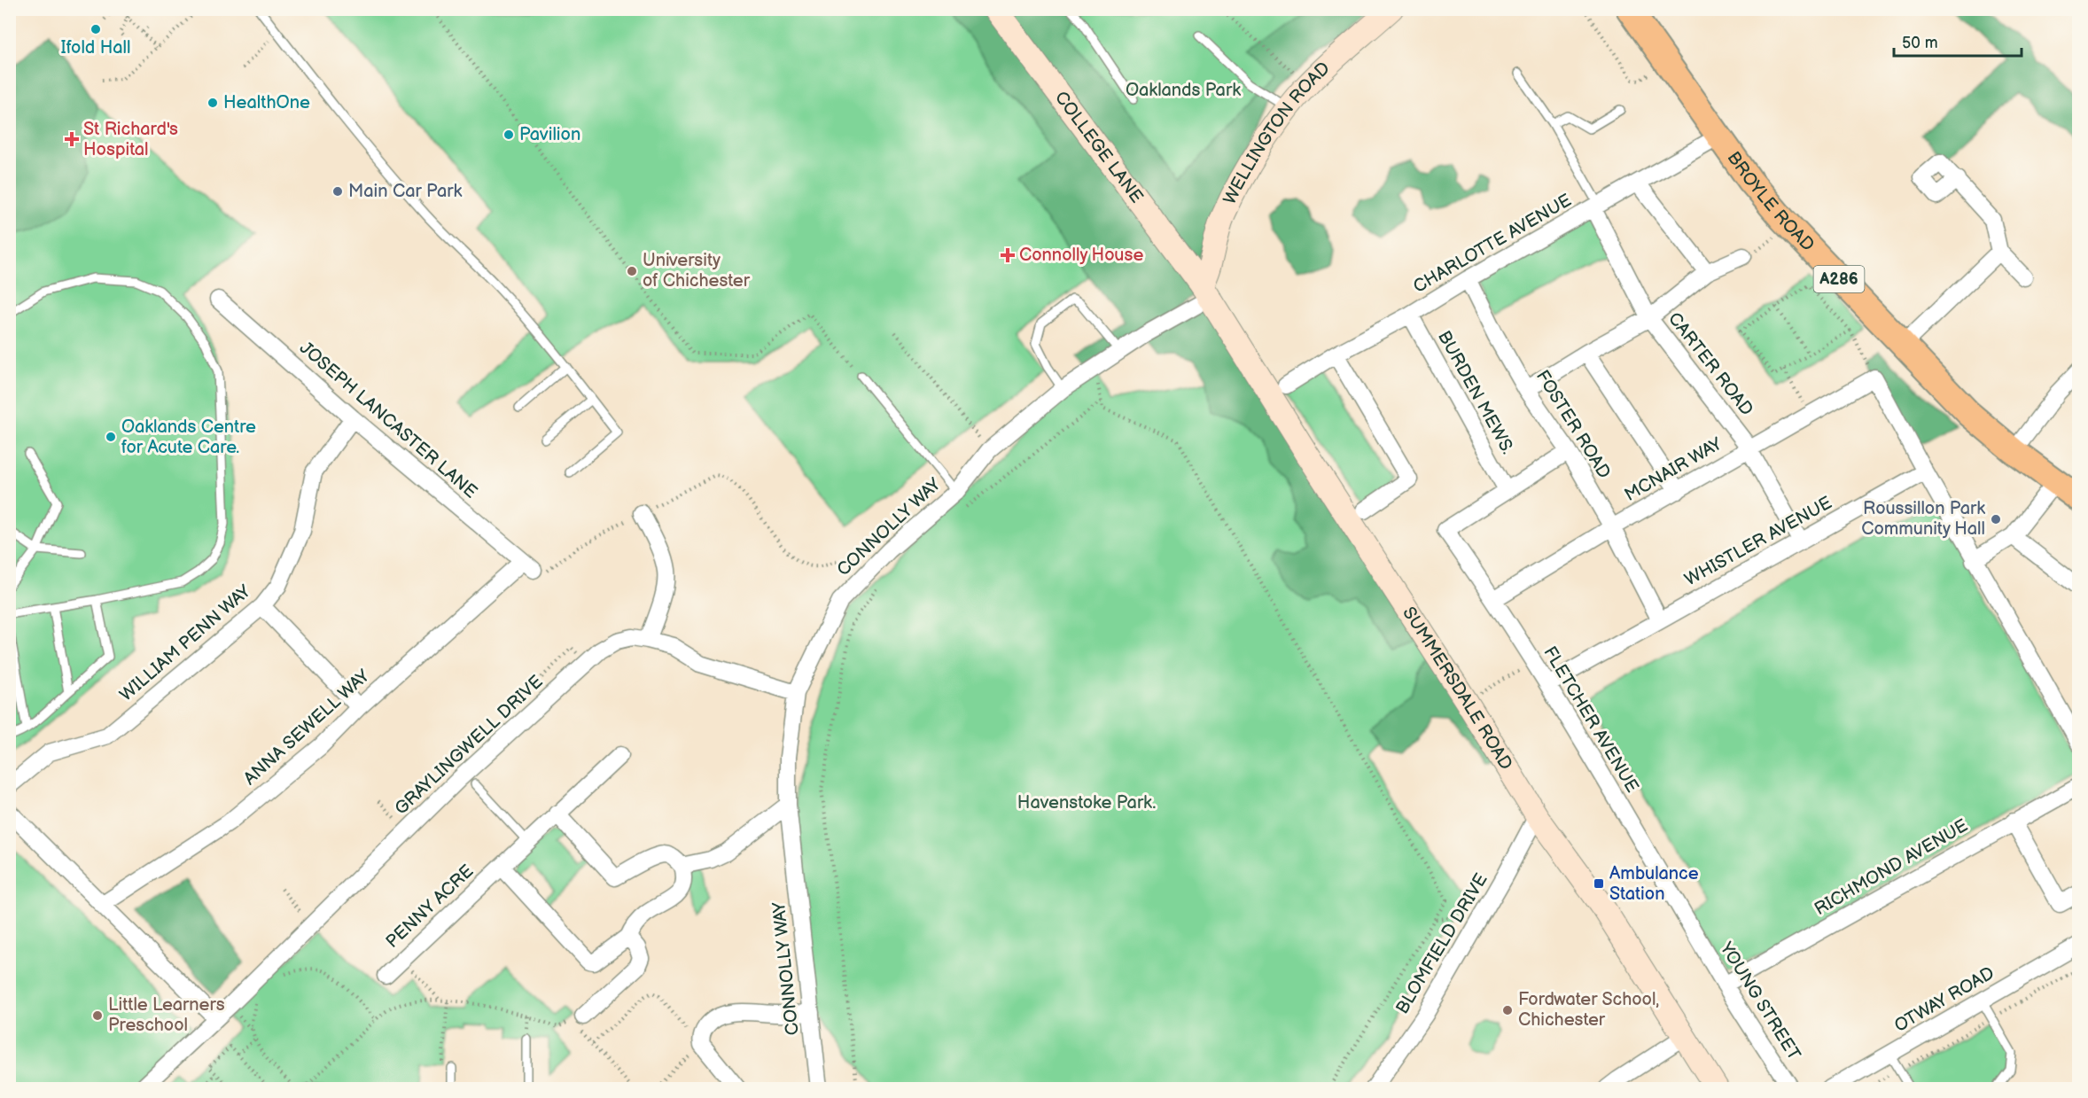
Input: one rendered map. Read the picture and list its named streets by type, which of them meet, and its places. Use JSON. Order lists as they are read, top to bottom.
{
  "streets": {
    "main road": ["BROYLE ROAD", "A286"],
    "street": [
      "WELLINGTON ROAD",
      "COLLEGE LANE",
      "CHARLOTTE AVENUE",
      "CARTER ROAD",
      "BURDEN MEWS.",
      "JOSEPH LANCASTER LANE",
      "FOSTER ROAD",
      "MCNAIR WAY",
      "CONNOLLY WAY",
      "WHISTLER AVENUE",
      "WILLIAM PENN WAY",
      "SUMMERSDALE ROAD",
      "FLETCHER AVENUE",
      "ANNA SEWELL WAY",
      "GRAYLINGWELL DRIVE",
      "RICHMOND AVENUE",
      "PENNY ACRE",
      "BLOMFIELD DRIVE",
      "OTWAY ROAD",
      "YOUNG STREET"
    ]
  },
  "crossings": [
    ["WELLINGTON ROAD", "COLLEGE LANE"],
    ["WELLINGTON ROAD", "CONNOLLY WAY"],
    ["WELLINGTON ROAD", "SUMMERSDALE ROAD"],
    ["COLLEGE LANE", "CONNOLLY WAY"],
    ["COLLEGE LANE", "SUMMERSDALE ROAD"],
    ["BROYLE ROAD", "CHARLOTTE AVENUE"],
    ["CHARLOTTE AVENUE", "CARTER ROAD"],
    ["CHARLOTTE AVENUE", "BURDEN MEWS."],
    ["CHARLOTTE AVENUE", "FOSTER ROAD"],
    ["CARTER ROAD", "MCNAIR WAY"],
    ["CARTER ROAD", "WHISTLER AVENUE"],
    ["BURDEN MEWS.", "FLETCHER AVENUE"],
    ["JOSEPH LANCASTER LANE", "WILLIAM PENN WAY"],
    ["JOSEPH LANCASTER LANE", "ANNA SEWELL WAY"],
    ["FOSTER ROAD", "MCNAIR WAY"],
    ["FOSTER ROAD", "WHISTLER AVENUE"],
    ["MCNAIR WAY", "FLETCHER AVENUE"],
    ["CONNOLLY WAY", "SUMMERSDALE ROAD"],
    ["CONNOLLY WAY", "GRAYLINGWELL DRIVE"],
    ["WHISTLER AVENUE", "FLETCHER AVENUE"],
    ["SUMMERSDALE ROAD", "BLOMFIELD DRIVE"],
    ["FLETCHER AVENUE", "YOUNG STREET"],
    ["RICHMOND AVENUE", "YOUNG STREET"]
  ],
  "parks": ["Oaklands Park", "Havenstoke Park."],
  "places": {
    "other": [
      "Ifold Hall",
      "HealthOne",
      "Pavilion",
      "Main Car Park",
      "University of Chichester",
      "Oaklands Centre for Acute Care.",
      "Roussillon Park Community Hall",
      "Fordwater School, Chichester",
      "Little Learners Preschool"
    ],
    "health": ["St Richard's Hospital", "Connolly House"],
    "transit": ["Ambulance Station"]
  },
  "scale_bar": "50 m"
}
